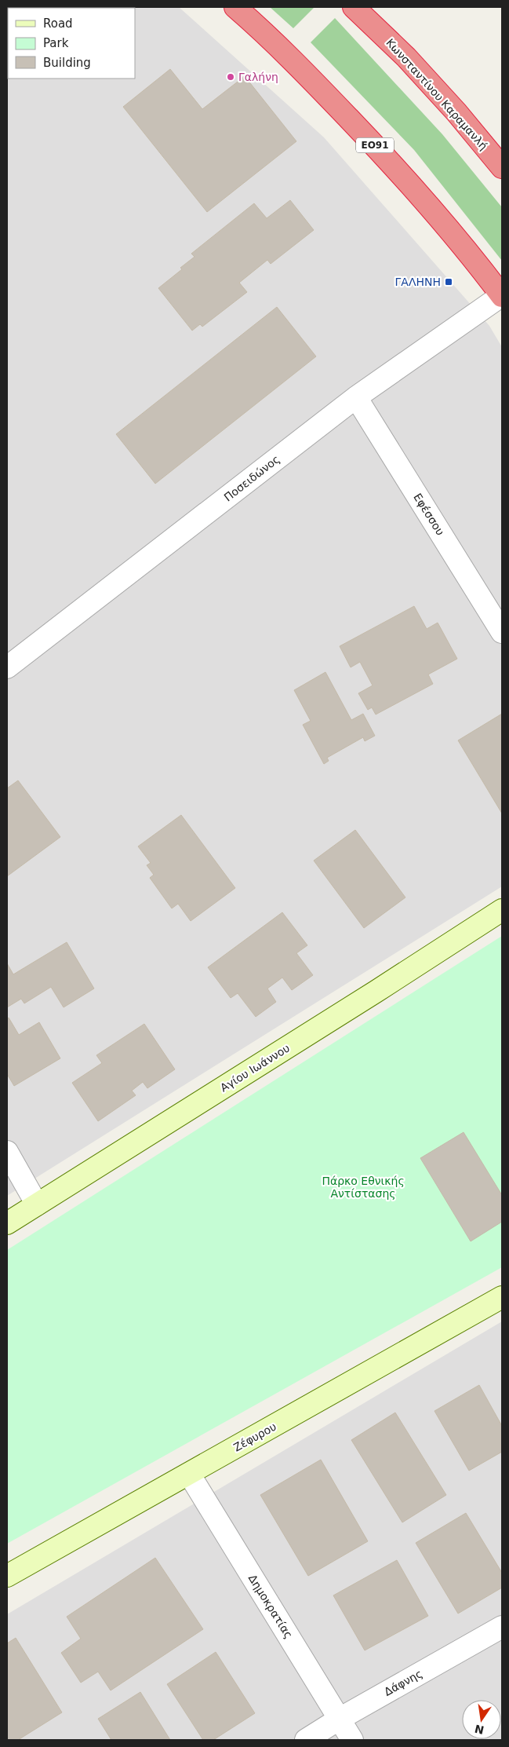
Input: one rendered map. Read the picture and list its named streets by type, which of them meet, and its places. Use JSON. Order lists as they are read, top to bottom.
{
  "streets": {
    "highway": ["Κωνσταντίνου Καραμανλή", "ΕΟ91"],
    "street": [
      "Ποσειδώνος",
      "Εφέσσου",
      "Αγίου Ιωάννου",
      "Ζέφυρου",
      "Δημοκρατίας",
      "Δάφνης"
    ]
  },
  "crossings": [
    ["ΕΟ91", "Ποσειδώνος"],
    ["Ποσειδώνος", "Εφέσσου"],
    ["Ζέφυρου", "Δημοκρατίας"],
    ["Δημοκρατίας", "Δάφνης"]
  ],
  "parks": ["Πάρκο Εθνικής Αντίστασης"],
  "places": {
    "other": ["Γαλήνη"],
    "transit": ["ΓΑΛΗΝΗ"]
  },
  "legend": ["Road", "Park", "Building"],
  "north": "bottom"
}
